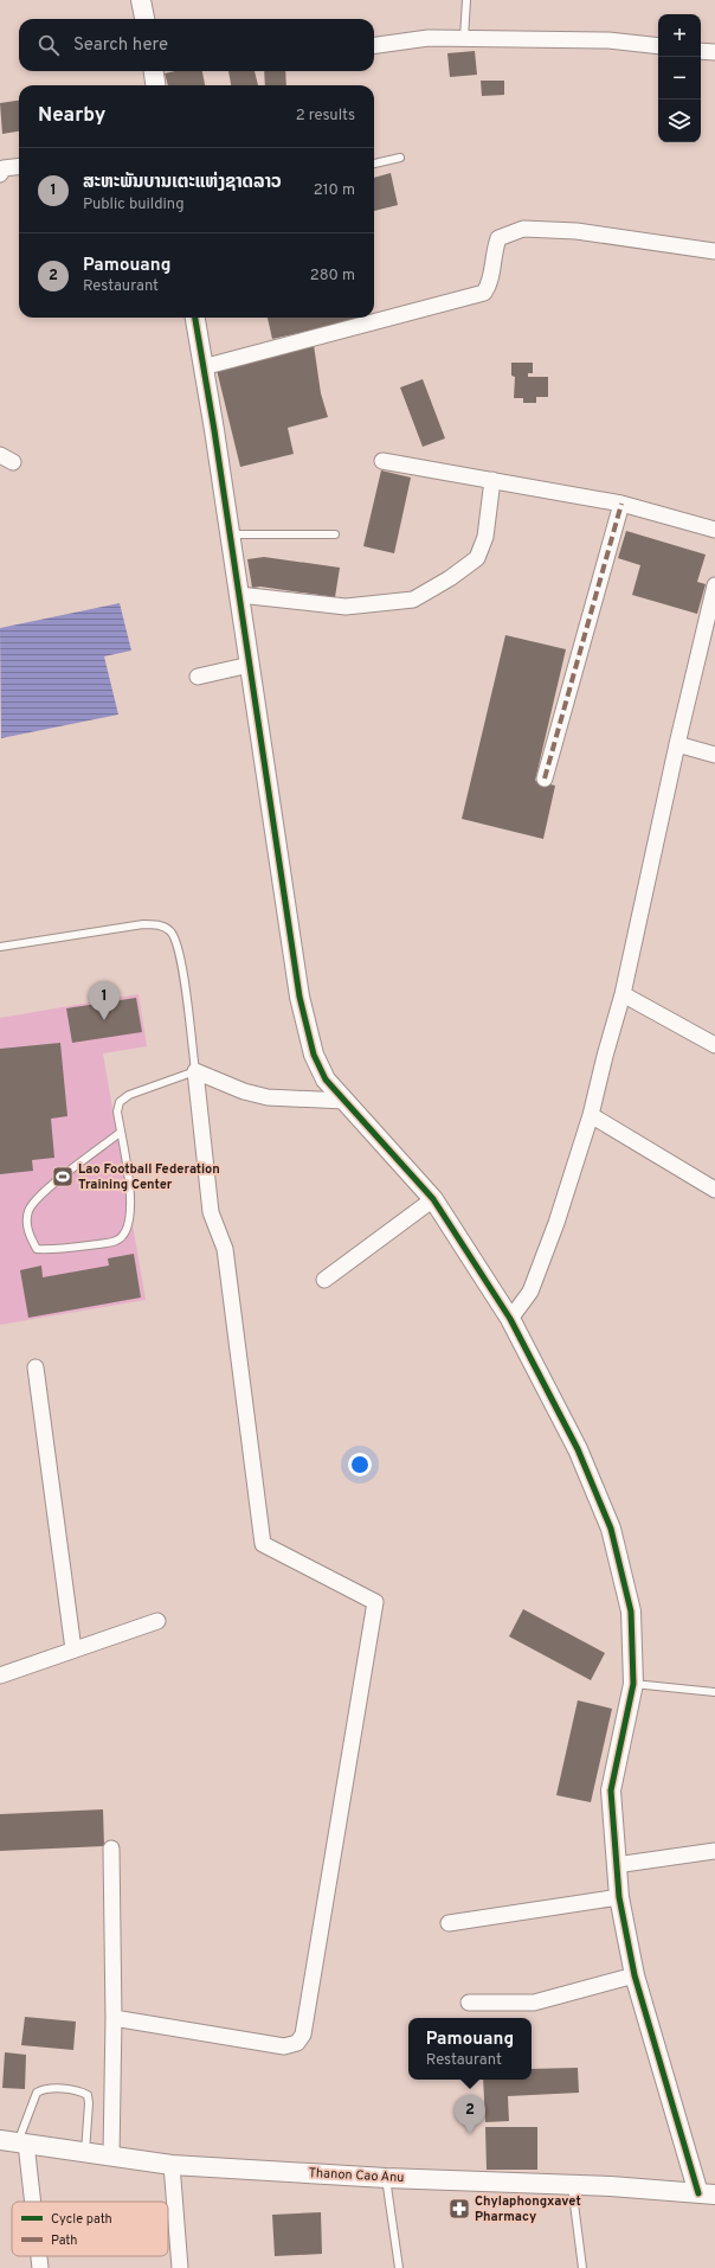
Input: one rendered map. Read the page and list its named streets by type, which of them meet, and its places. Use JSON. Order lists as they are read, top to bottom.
{
  "streets": {
    "street": ["Thanon Cao Anu"]
  },
  "places": {
    "sports": ["Lao Football Federation Training Center"],
    "pharmacy": ["Chylaphongxavet Pharmacy"]
  },
  "legend": ["Cycle path", "Path"],
  "page": {
    "map_buttons": ["+", "−"],
    "search": "Search here",
    "heading": ["Nearby", "2 results"],
    "list": [
      {
        "mark": "1",
        "name": "ສະຫະພັນບານເຕະແຫ່ງຊາດລາວ",
        "note": "Public building",
        "value": "210 m"
      },
      {
        "mark": "2",
        "name": "Pamouang",
        "note": "Restaurant",
        "value": "280 m"
      }
    ],
    "pins": ["1", "2"],
    "popup": ["Pamouang", "Restaurant"]
  }
}
